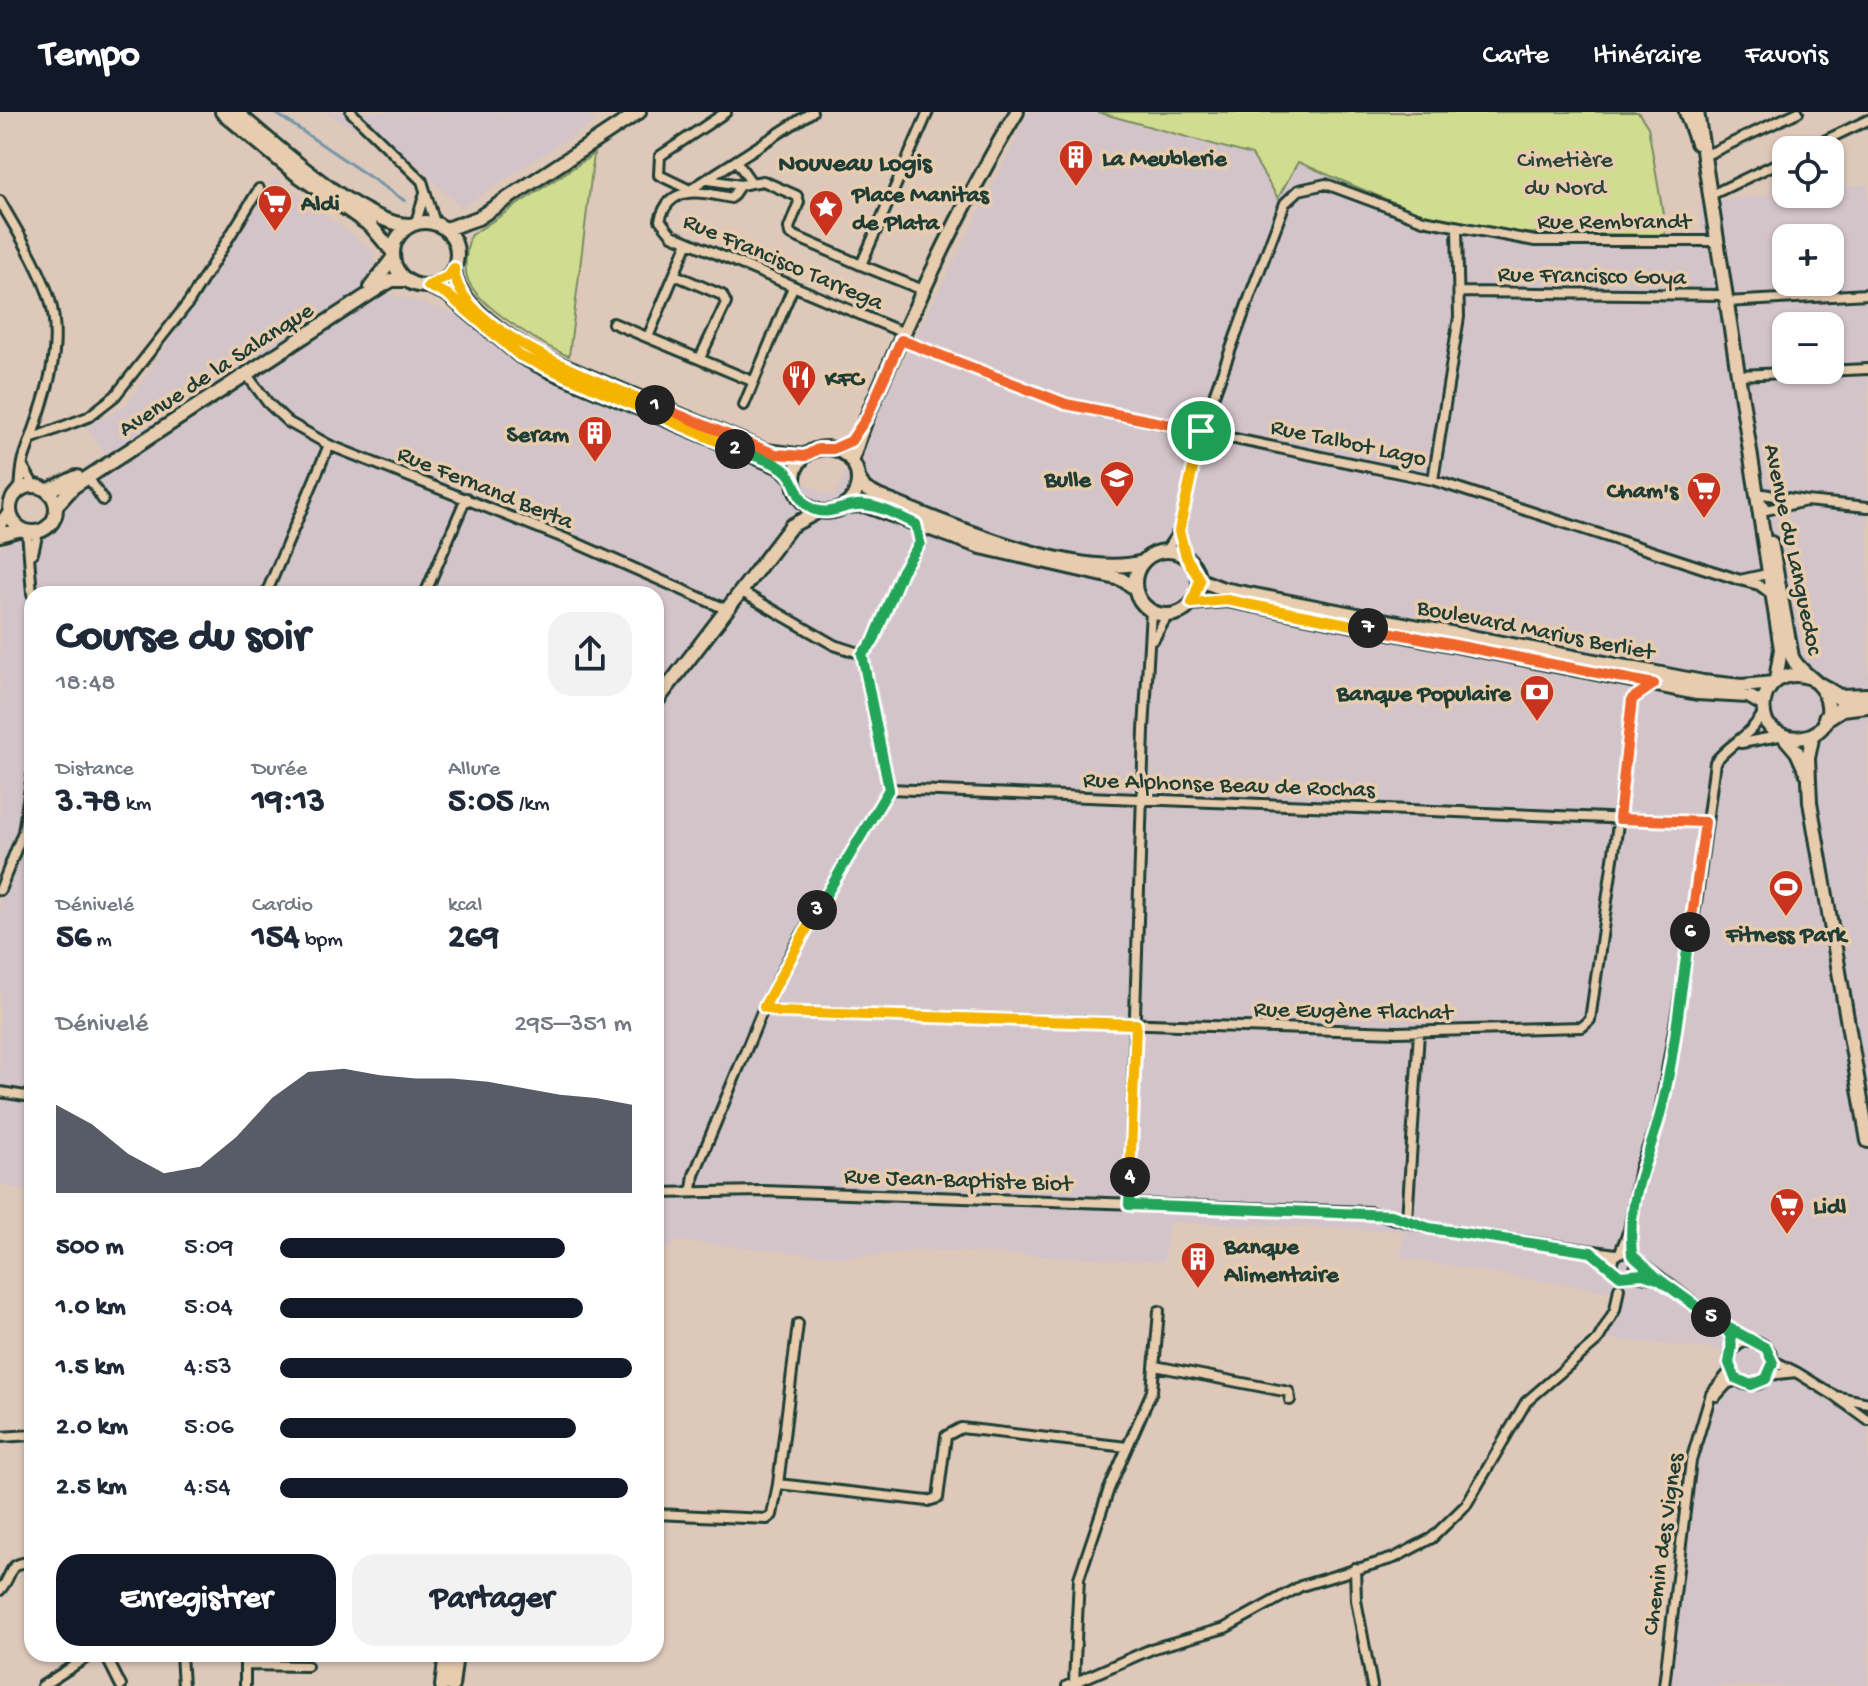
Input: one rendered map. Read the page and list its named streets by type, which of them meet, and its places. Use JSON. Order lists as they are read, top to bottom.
{
  "streets": {
    "main road": ["Avenue de la Salanque", "Avenue du Languedoc", "Boulevard Marius Berliet"],
    "street": [
      "Rue Rembrandt",
      "Rue Francisco Tarrega",
      "Rue Francisco Goya",
      "Rue Talbot Lago",
      "Rue Fernand Berta",
      "Rue Alphonse Beau de Rochas",
      "Rue Eugène Flachat",
      "Rue Jean-Baptiste Biot",
      "Chemin des Vignes"
    ]
  },
  "crossings": [
    ["Rue Rembrandt", "Rue Talbot Lago"],
    ["Rue Rembrandt", "Avenue du Languedoc"],
    ["Rue Francisco Tarrega", "Rue Talbot Lago"],
    ["Rue Francisco Goya", "Avenue du Languedoc"],
    ["Avenue de la Salanque", "Rue Fernand Berta"],
    ["Rue Talbot Lago", "Avenue du Languedoc"],
    ["Avenue du Languedoc", "Boulevard Marius Berliet"],
    ["Boulevard Marius Berliet", "Rue Eugène Flachat"],
    ["Rue Alphonse Beau de Rochas", "Rue Eugène Flachat"]
  ],
  "districts": ["Nouveau Logis"],
  "parks": ["Cimetière du Nord"],
  "places": {
    "building": ["La Meublerie", "Seram", "Banque Alimentaire"],
    "supermarket": ["Aldi", "Cham's", "Lidl"],
    "place": ["Place Manitas de Plata"],
    "restaurant": ["KFC"],
    "school or university": ["Bulle"],
    "bank": ["Banque Populaire"],
    "sports": ["Fitness Park"]
  },
  "page": {
    "header": "Tempo",
    "nav": ["Carte", "Itinéraire", "Favoris"],
    "map_buttons": ["+", "−"],
    "pins": [
      "1",
      "2",
      "7",
      "3",
      "6",
      "4",
      "5"
    ],
    "heading": ["Course du soir", "18:48"],
    "stats": [
      ["Distance", "3.78 km"],
      ["Durée", "19:13"],
      ["Allure", "5:05 /km"],
      ["Dénivelé", "56 m"],
      ["Cardio", "154 bpm"],
      ["kcal", "269"]
    ],
    "chart": ["Dénivelé", "295–351 m"],
    "list": [
      {
        "name": "500 m",
        "note": "5:09"
      },
      {
        "name": "1.0 km",
        "note": "5:04"
      },
      {
        "name": "1.5 km",
        "note": "4:53"
      },
      {
        "name": "2.0 km",
        "note": "5:06"
      },
      {
        "name": "2.5 km",
        "note": "4:54"
      }
    ],
    "buttons": ["Enregistrer", "Partager"]
  }
}
